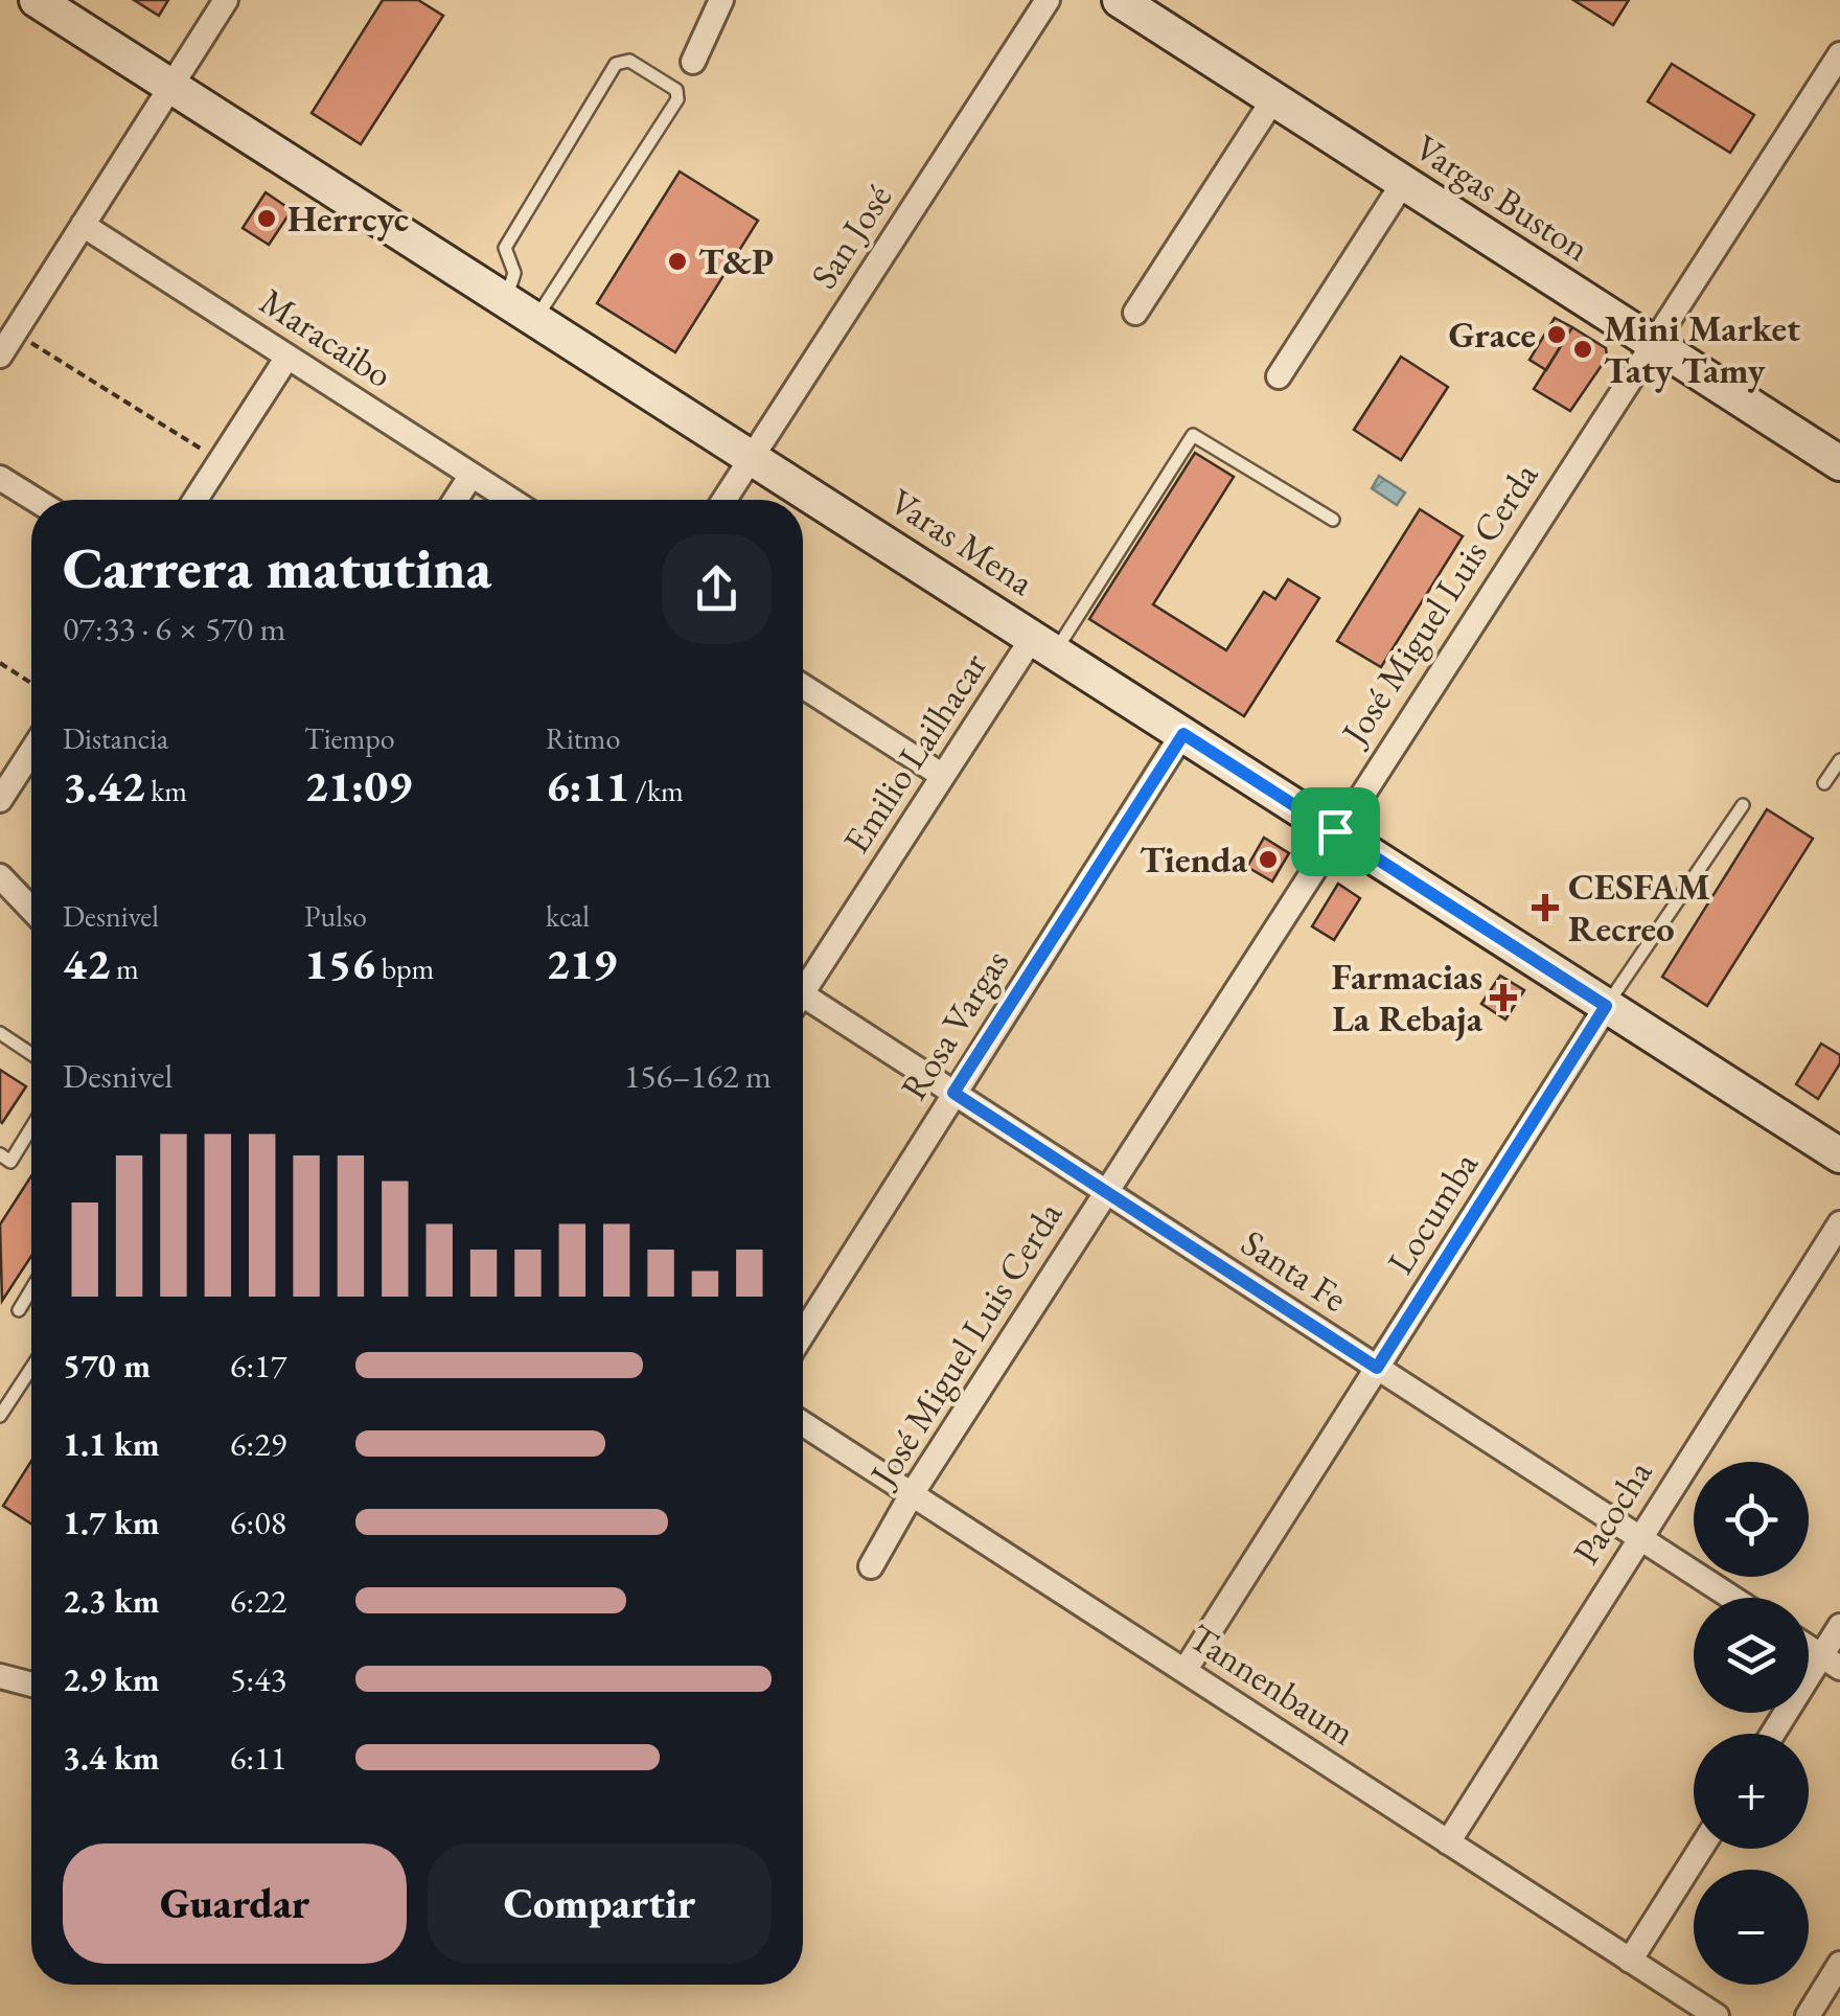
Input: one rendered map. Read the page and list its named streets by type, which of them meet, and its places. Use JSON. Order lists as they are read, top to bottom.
{
  "streets": {
    "street": [
      "Vargas Buston",
      "San José",
      "Maracaibo",
      "Varas Mena",
      "José Miguel Luis Cerda",
      "Emilio Lailhacar",
      "Rosa Vargas",
      "Locumba",
      "Santa Fe",
      "Pacocha",
      "Tannenbaum"
    ]
  },
  "crossings": [
    ["Vargas Buston", "José Miguel Luis Cerda"],
    ["San José", "Varas Mena"],
    ["Varas Mena", "José Miguel Luis Cerda"],
    ["Varas Mena", "Emilio Lailhacar"],
    ["Varas Mena", "Rosa Vargas"],
    ["Varas Mena", "Locumba"],
    ["José Miguel Luis Cerda", "Santa Fe"],
    ["José Miguel Luis Cerda", "Tannenbaum"],
    ["Rosa Vargas", "Santa Fe"],
    ["Locumba", "Santa Fe"],
    ["Locumba", "Tannenbaum"],
    ["Santa Fe", "Pacocha"],
    ["Pacocha", "Tannenbaum"]
  ],
  "places": {
    "other": [
      "Herrcyc",
      "T&P",
      "Grace",
      "Mini Market Taty Tamy",
      "Tienda"
    ],
    "health": ["CESFAM Recreo", "Farmacias La Rebaja"]
  },
  "page": {
    "heading": ["Carrera matutina", "07:33 · 6 × 570 m"],
    "stats": [
      ["Distancia", "3.42 km"],
      ["Tiempo", "21:09"],
      ["Ritmo", "6:11 /km"],
      ["Desnivel", "42 m"],
      ["Pulso", "156 bpm"],
      ["kcal", "219"]
    ],
    "chart": ["Desnivel", "156–162 m"],
    "list": [
      {
        "name": "570 m",
        "note": "6:17"
      },
      {
        "name": "1.1 km",
        "note": "6:29"
      },
      {
        "name": "1.7 km",
        "note": "6:08"
      },
      {
        "name": "2.3 km",
        "note": "6:22"
      },
      {
        "name": "2.9 km",
        "note": "5:43"
      },
      {
        "name": "3.4 km",
        "note": "6:11"
      }
    ],
    "map_buttons": ["+", "−"],
    "buttons": ["Guardar", "Compartir"]
  }
}
